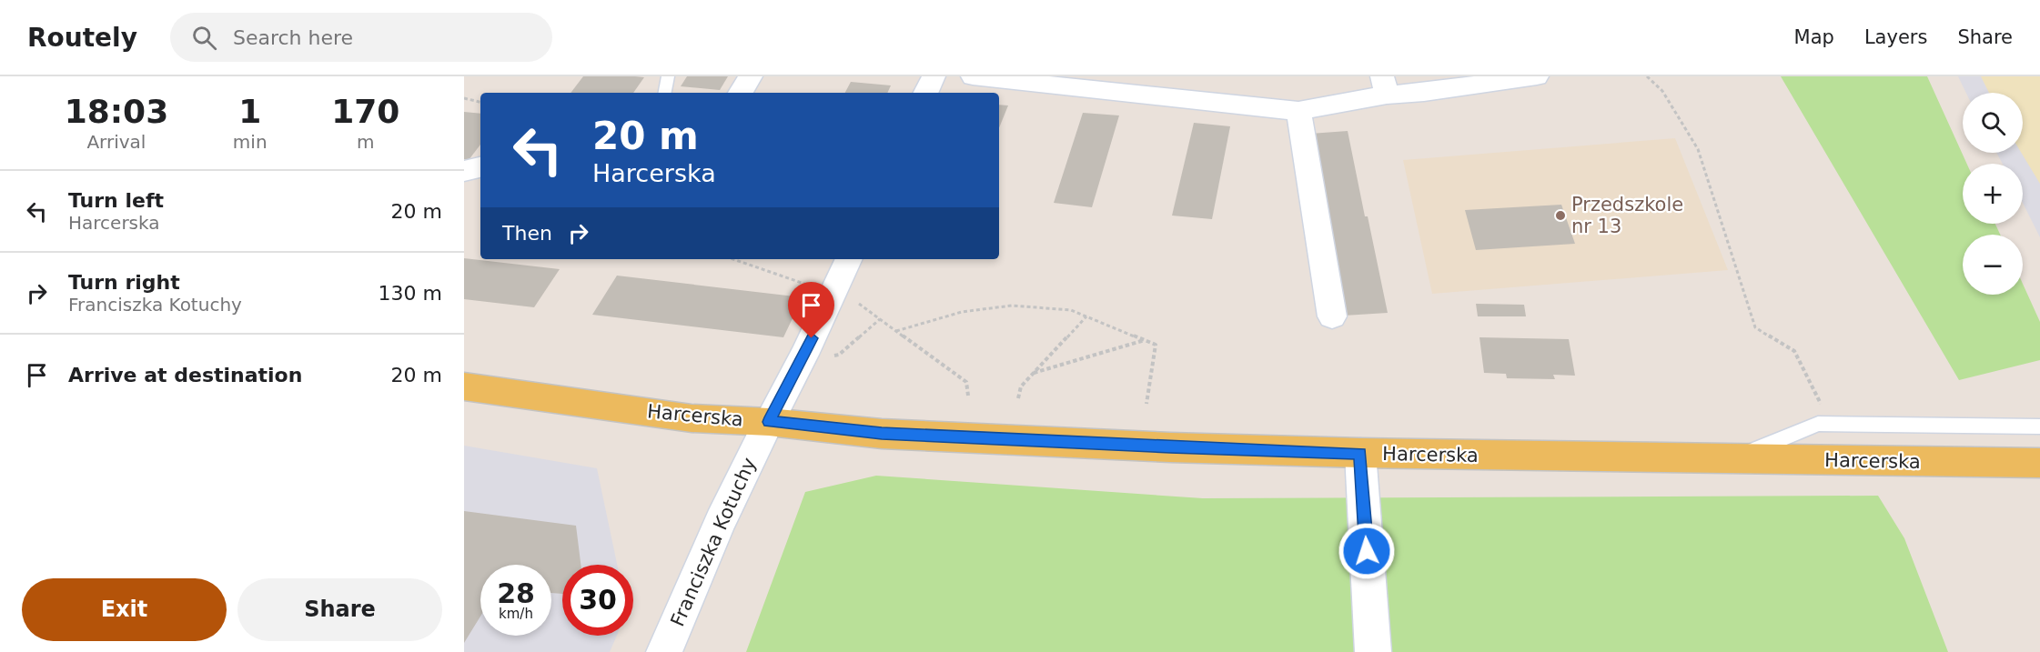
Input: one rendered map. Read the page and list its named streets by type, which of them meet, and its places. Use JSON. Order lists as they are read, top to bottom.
{
  "streets": {
    "main road": ["Harcerska"],
    "street": ["Franciszka Kotuchy"]
  },
  "crossings": [
    ["Harcerska", "Franciszka Kotuchy"]
  ],
  "places": ["Przedszkole nr 13"],
  "page": {
    "header": "Routely",
    "search": "Search here",
    "nav": ["Map", "Layers", "Share"],
    "eta": [
      "18:03",
      "Arrival",
      "1",
      "min",
      "170",
      "m"
    ],
    "map_buttons": ["+", "−"],
    "turn": ["20 m", "Harcerska"],
    "list": [
      {
        "name": "Turn left",
        "note": "Harcerska",
        "value": "20 m"
      },
      {
        "name": "Turn right",
        "note": "Franciszka Kotuchy",
        "value": "130 m"
      },
      {
        "name": "Arrive at destination",
        "value": "20 m"
      }
    ],
    "then": "Then",
    "speed": "28 km/h",
    "limit": "30",
    "buttons": ["Exit", "Share"]
  }
}
